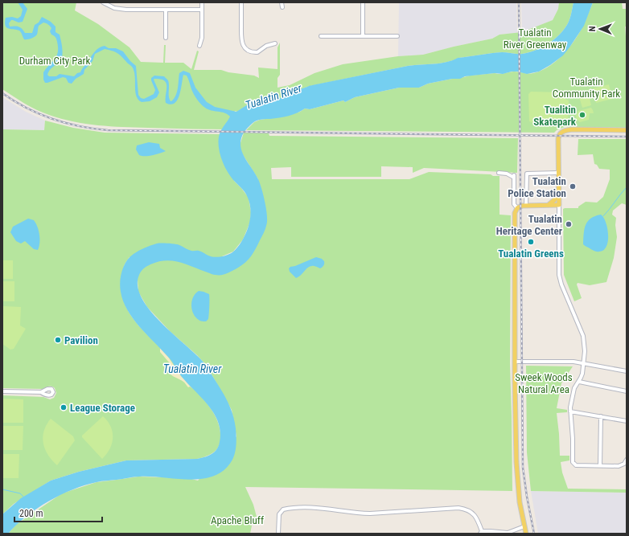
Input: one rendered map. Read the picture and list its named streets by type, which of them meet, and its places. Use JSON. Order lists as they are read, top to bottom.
{
  "water": ["Tualatin River"],
  "parks": [
    "Tualatin River Greenway",
    "Durham City Park",
    "Tualatin Community Park",
    "Sweek Woods Natural Area",
    "Apache Bluff"
  ],
  "places": [
    "Tualitin Skatepark",
    "Tualatin Police Station",
    "Tualatin Heritage Center",
    "Tualatin Greens",
    "Pavilion",
    "League Storage"
  ],
  "scale_bar": "200 m",
  "north": "left"
}
